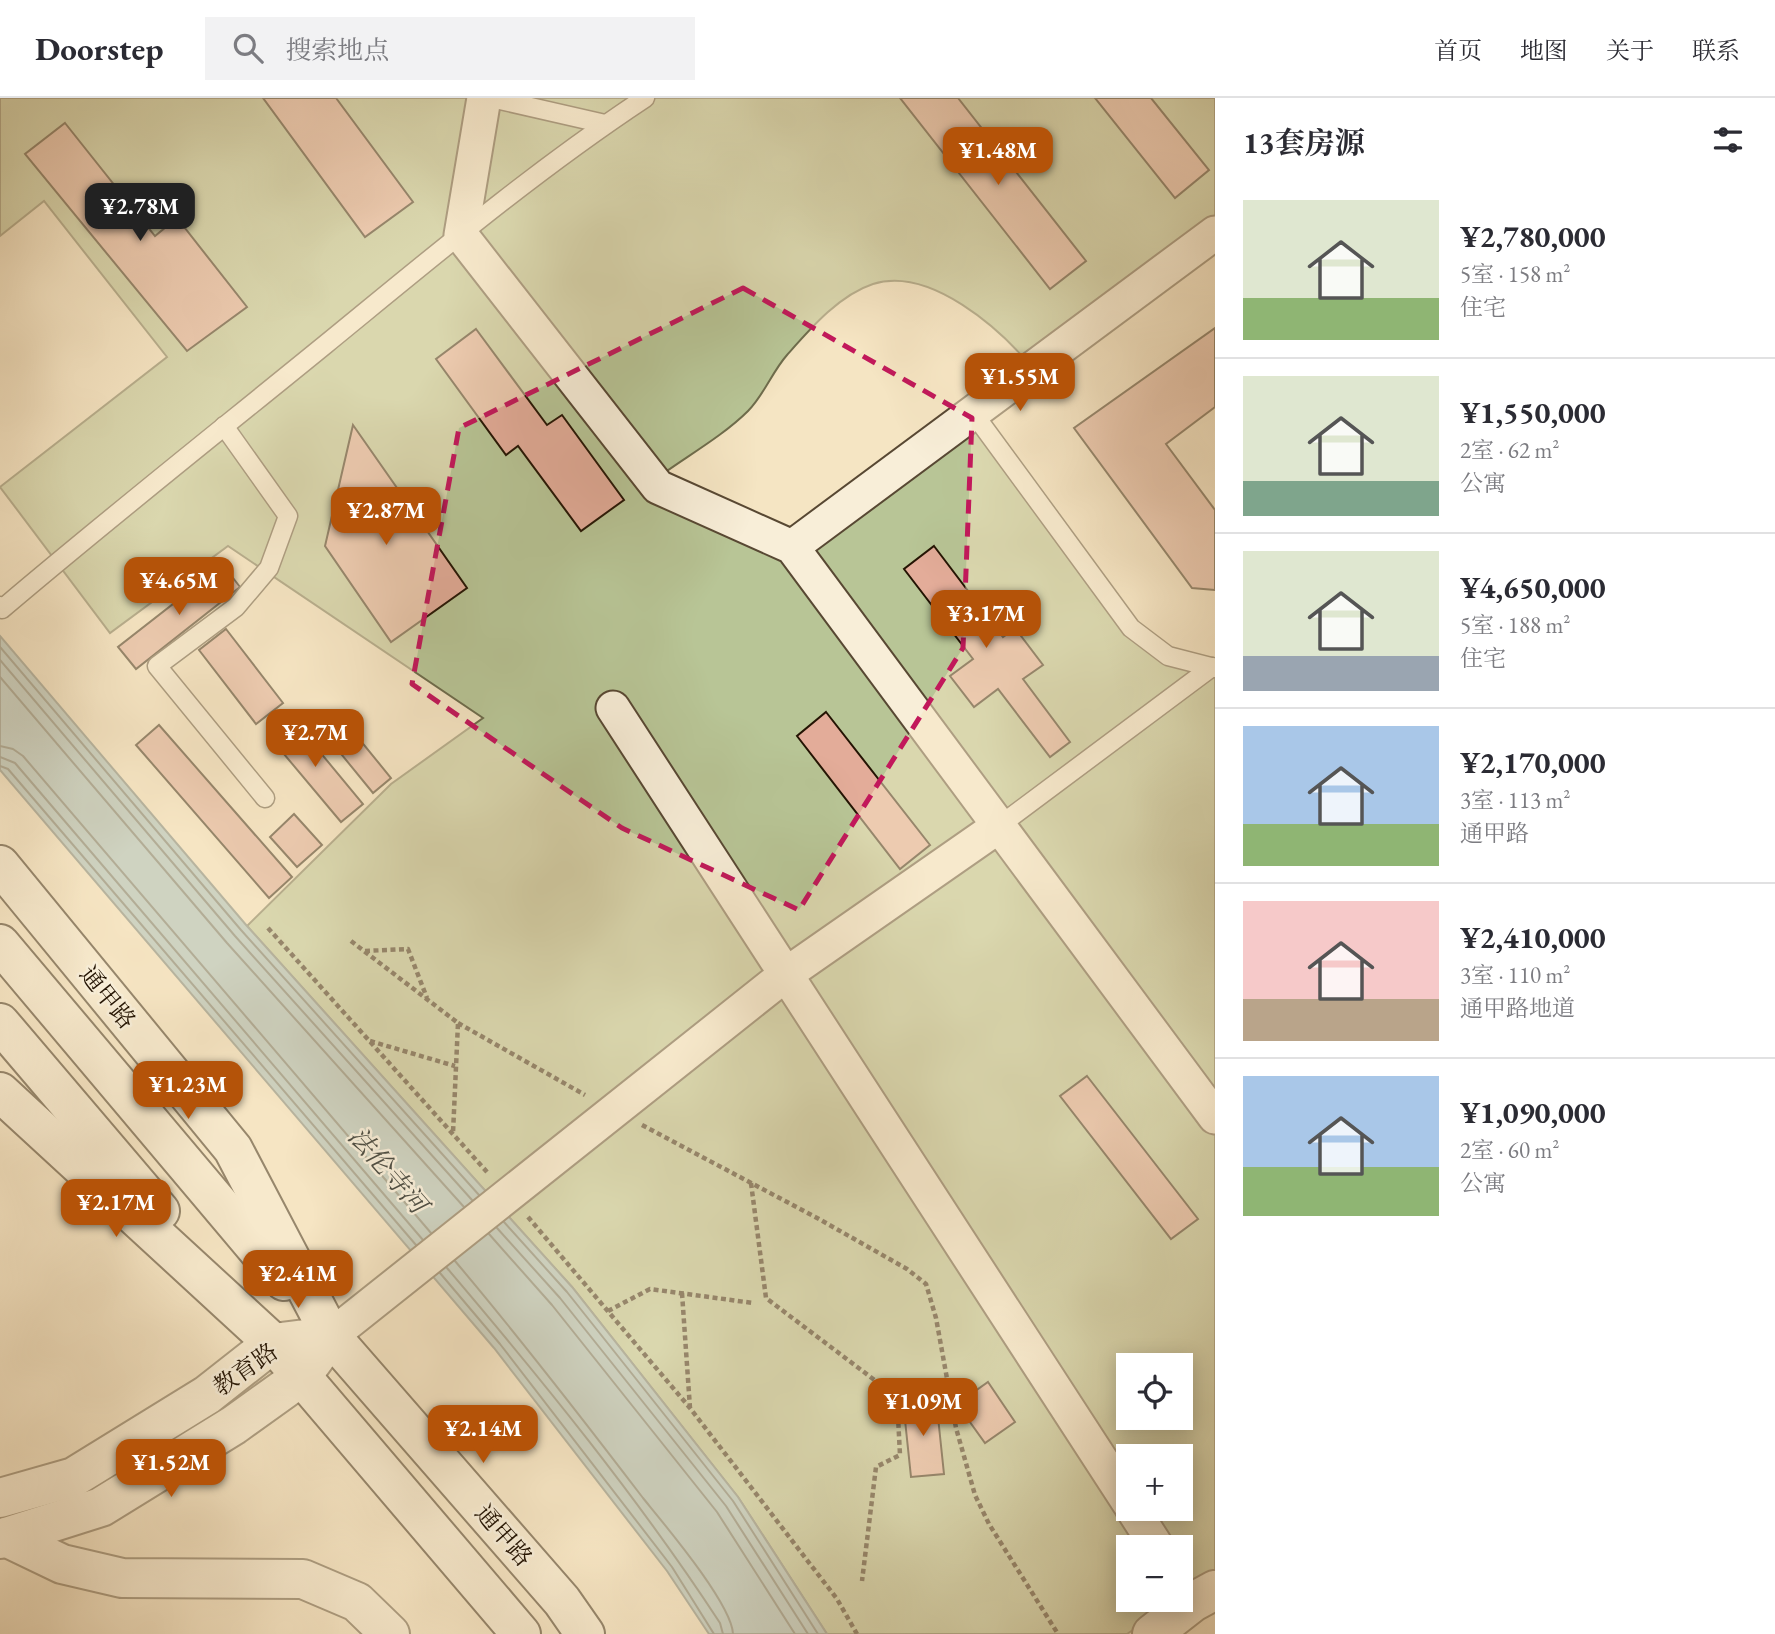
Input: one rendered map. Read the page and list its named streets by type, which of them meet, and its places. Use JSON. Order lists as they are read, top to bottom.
{
  "streets": {
    "main road": ["通甲路", "教育路"]
  },
  "crossings": [
    ["通甲路", "教育路"]
  ],
  "water": ["法伦寺河"],
  "page": {
    "header": "Doorstep",
    "search": "搜索地点",
    "nav": [
      "首页",
      "地图",
      "关于",
      "联系"
    ],
    "heading": "13套房源",
    "price": [
      "¥1.48M",
      "¥2.78M",
      "¥1.55M",
      "¥2.87M",
      "¥4.65M",
      "¥3.17M",
      "¥2.7M",
      "¥1.23M",
      "¥2.17M",
      "¥2.41M",
      "¥1.09M",
      "¥2.14M",
      "¥1.52M"
    ],
    "list": [
      {
        "name": "¥2,780,000",
        "note": "5室 · 158 m² · 住宅"
      },
      {
        "name": "¥1,550,000",
        "note": "2室 · 62 m² · 公寓"
      },
      {
        "name": "¥4,650,000",
        "note": "5室 · 188 m² · 住宅"
      },
      {
        "name": "¥2,170,000",
        "note": "3室 · 113 m² · 通甲路"
      },
      {
        "name": "¥2,410,000",
        "note": "3室 · 110 m² · 通甲路地道"
      },
      {
        "name": "¥1,090,000",
        "note": "2室 · 60 m² · 公寓"
      }
    ],
    "map_buttons": ["+", "−"]
  }
}
